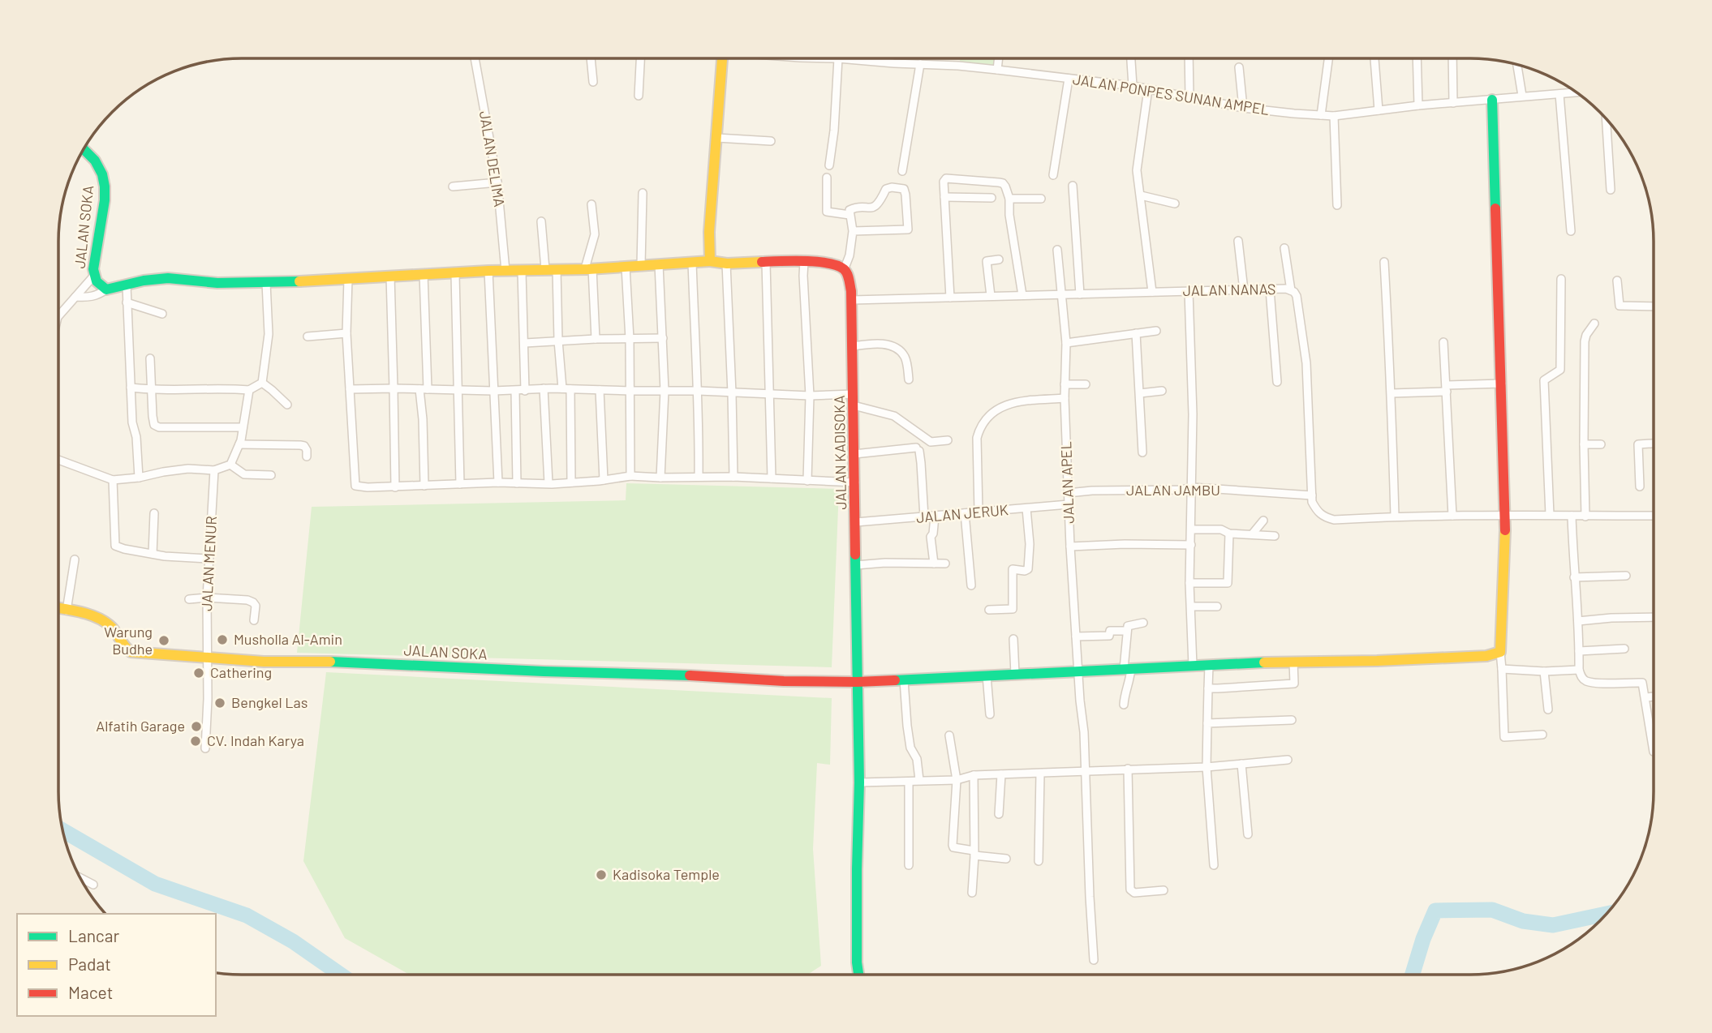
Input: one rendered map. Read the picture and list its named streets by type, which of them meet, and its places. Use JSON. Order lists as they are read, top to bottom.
{
  "streets": {
    "street": [
      "JALAN PONPES SUNAN AMPEL",
      "JALAN DELIMA",
      "JALAN SOKA",
      "JALAN NANAS",
      "JALAN KADISOKA",
      "JALAN APEL",
      "JALAN JAMBU",
      "JALAN JERUK",
      "JALAN MENUR"
    ]
  },
  "crossings": [
    ["JALAN SOKA", "JALAN KADISOKA"],
    ["JALAN SOKA", "JALAN APEL"],
    ["JALAN SOKA", "JALAN MENUR"],
    ["JALAN NANAS", "JALAN KADISOKA"],
    ["JALAN NANAS", "JALAN APEL"],
    ["JALAN NANAS", "JALAN JAMBU"],
    ["JALAN KADISOKA", "JALAN JERUK"],
    ["JALAN APEL", "JALAN JAMBU"],
    ["JALAN APEL", "JALAN JERUK"]
  ],
  "places": [
    "Musholla Al-Amin",
    "Warung Budhe",
    "Cathering",
    "Bengkel Las",
    "Alfatih Garage",
    "CV. Indah Karya",
    "Kadisoka Temple"
  ],
  "legend": ["Lancar", "Padat", "Macet"]
}
